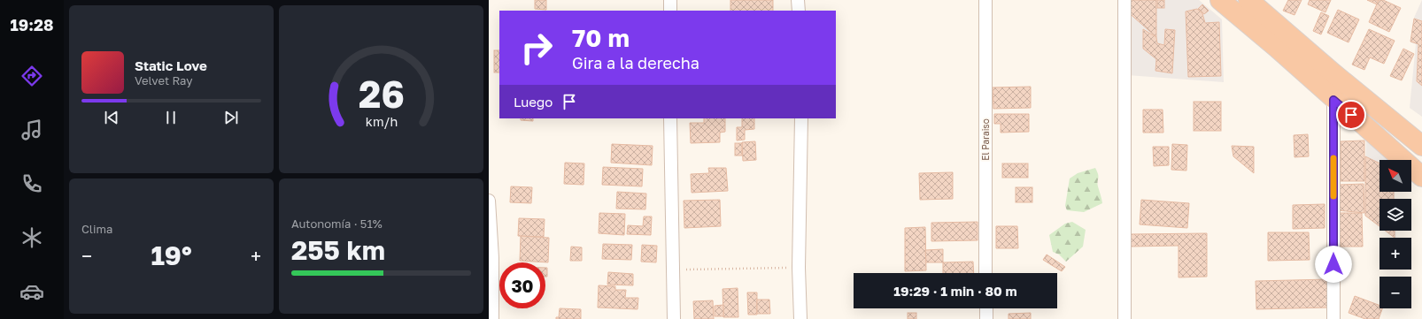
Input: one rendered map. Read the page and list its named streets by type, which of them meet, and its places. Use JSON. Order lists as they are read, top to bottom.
{
  "streets": {
    "street": ["El Paraiso"]
  },
  "north": "top left",
  "page": {
    "tabs": "19:28",
    "turn": ["70 m", "Gira a la derecha"],
    "song": ["Static Love", "Velvet Ray"],
    "then": "Luego",
    "map_buttons": ["+", "−"],
    "tile": [
      "Clima",
      ["Autonomía · 51%", "255 km"]
    ],
    "heat": ["−", "19°", "+"],
    "limit": "30",
    "trip": "19:29 · 1 min · 80 m",
    "gauge": ["26", "km/h"]
  }
}
